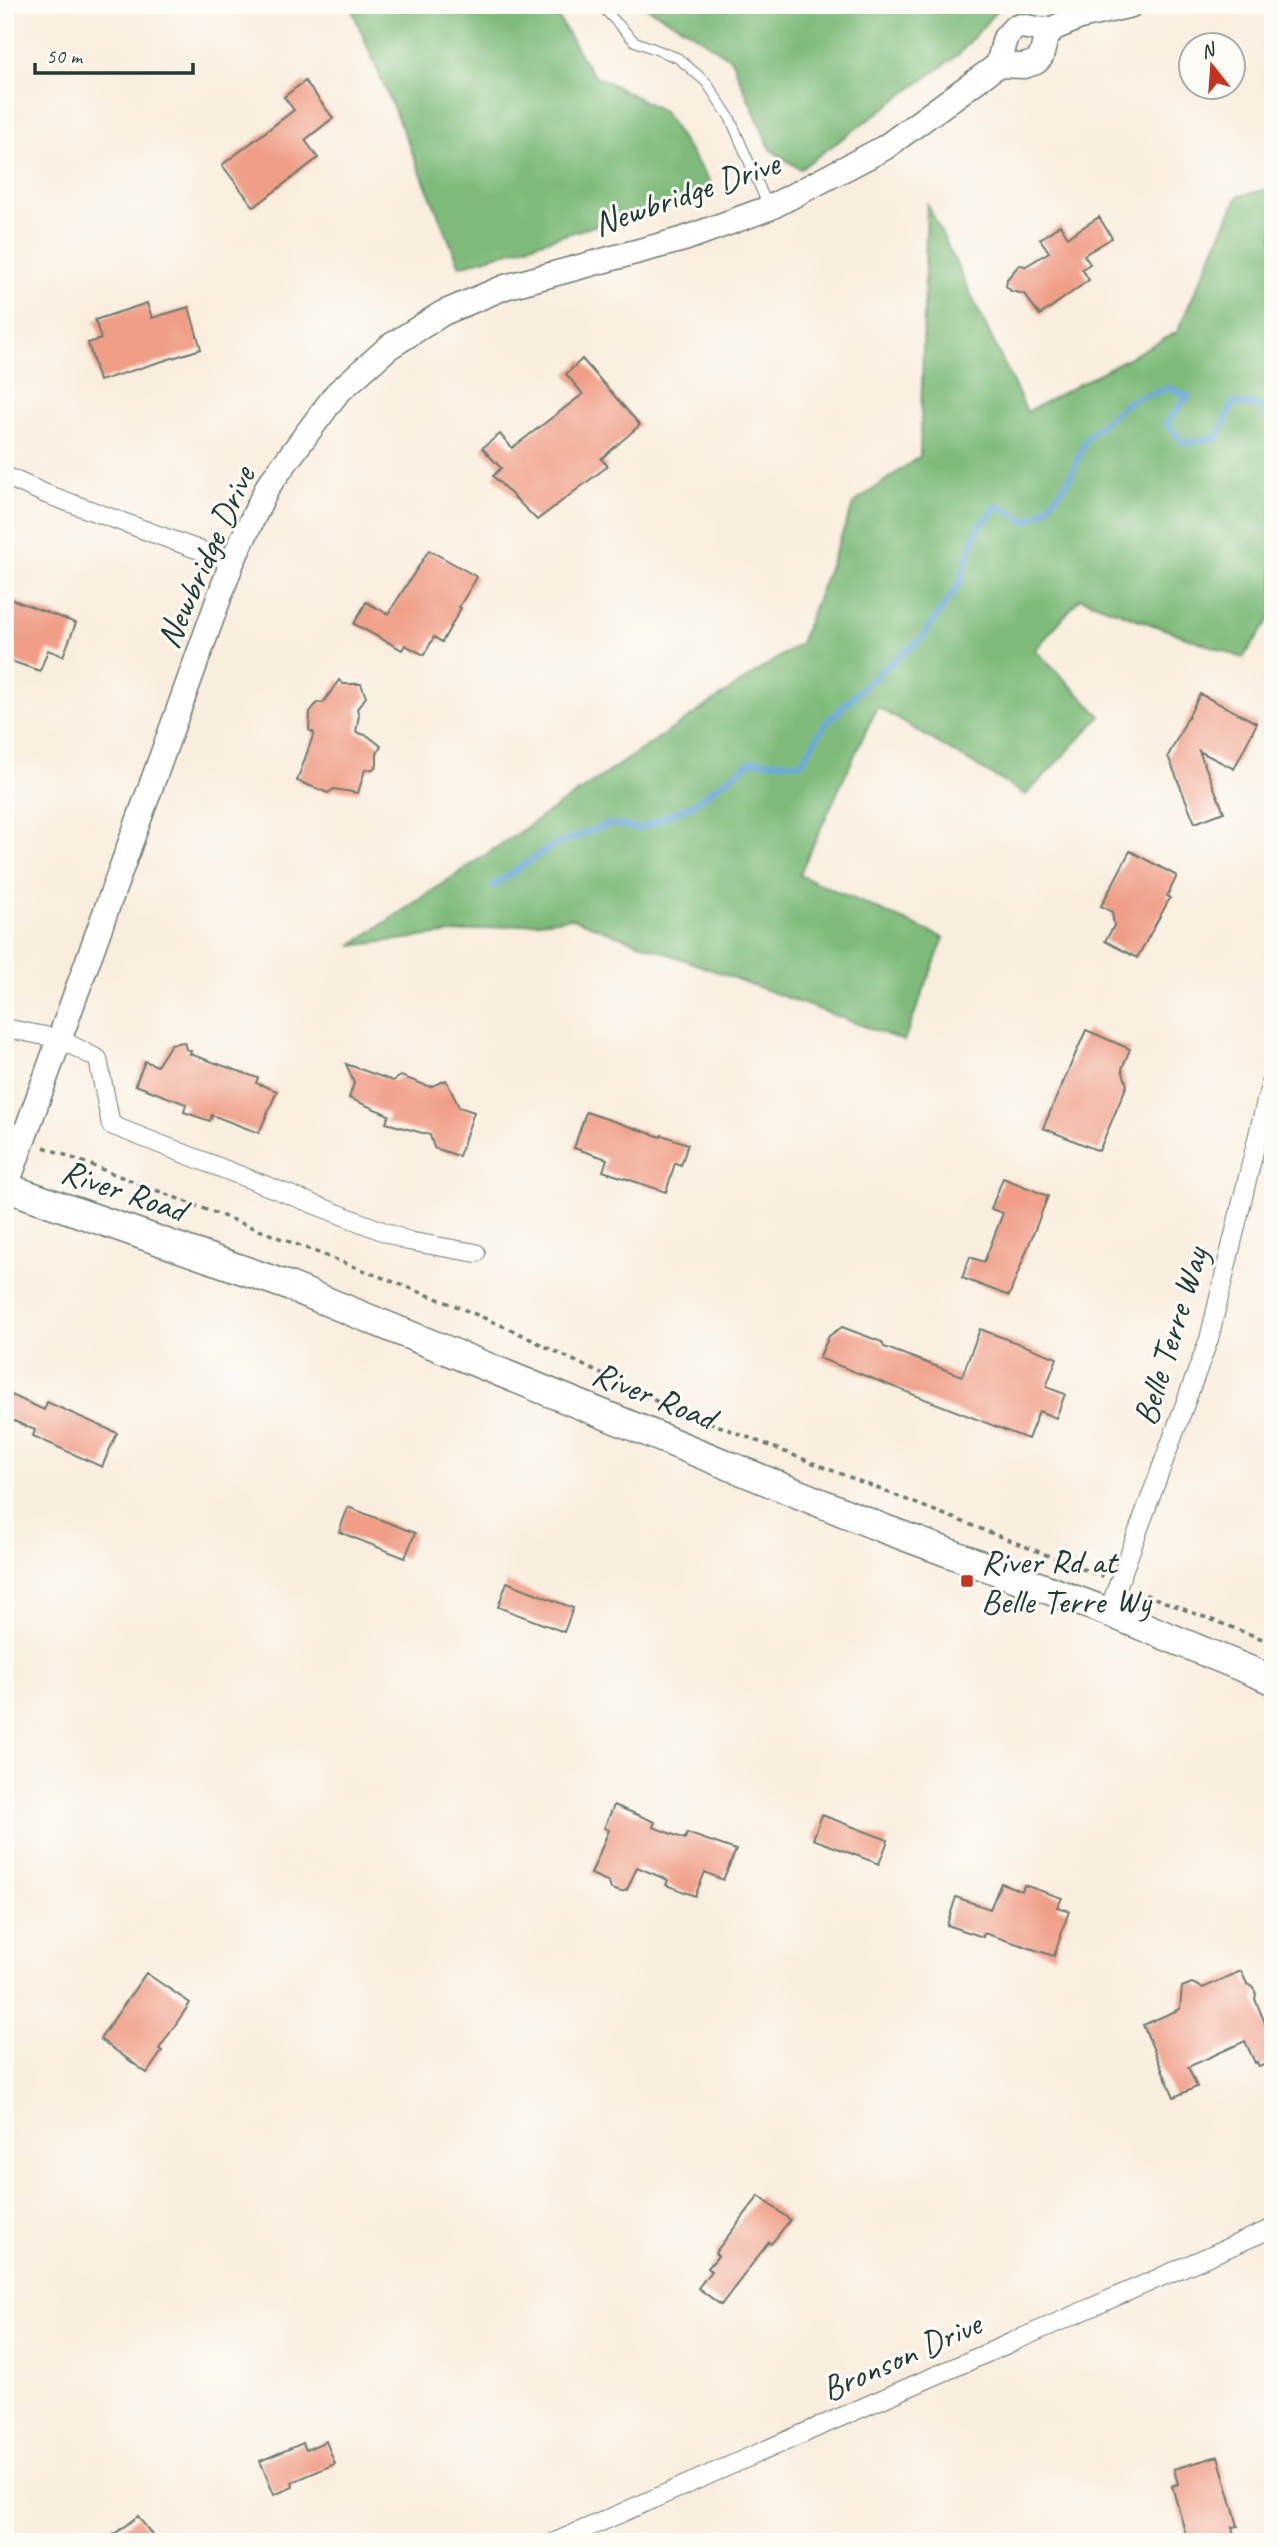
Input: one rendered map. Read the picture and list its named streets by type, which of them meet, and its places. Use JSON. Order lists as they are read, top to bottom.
{
  "streets": {
    "main road": ["River Road"],
    "street": ["Newbridge Drive", "Belle Terre Way", "Bronson Drive"]
  },
  "crossings": [
    ["Newbridge Drive", "River Road"],
    ["River Road", "Belle Terre Way"]
  ],
  "places": {
    "transit": ["River Rd at Belle Terre Wy"]
  },
  "scale_bar": "50 m",
  "north": "top"
}
